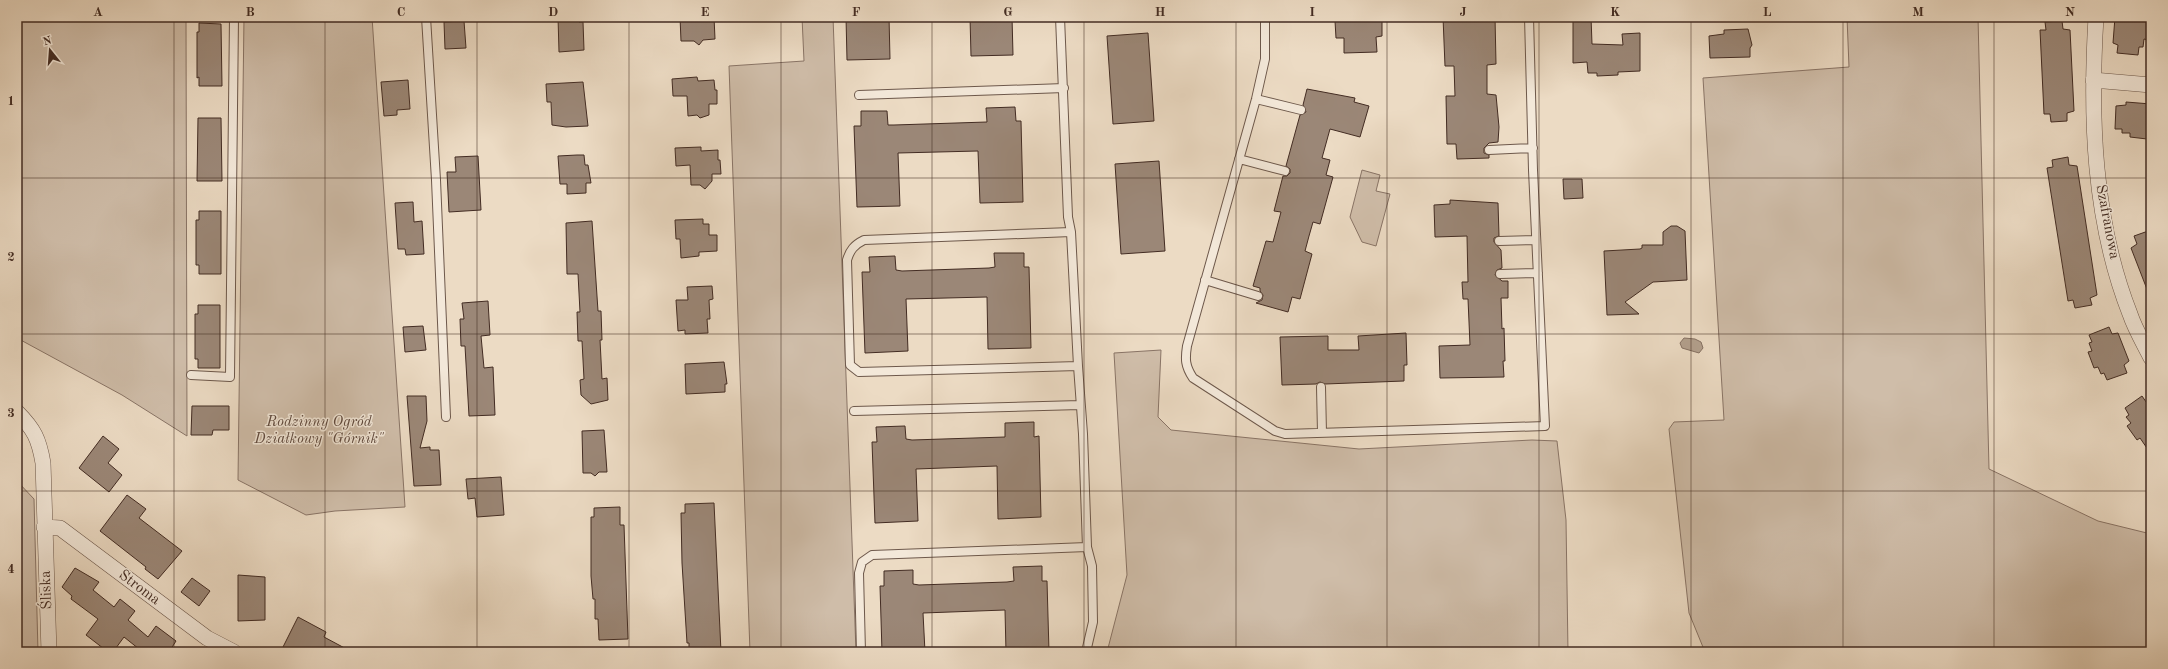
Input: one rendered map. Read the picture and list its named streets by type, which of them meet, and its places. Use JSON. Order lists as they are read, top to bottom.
{
  "streets": {
    "street": ["Szafranowa", "Stroma", "Śliska"]
  },
  "crossings": [
    ["Stroma", "Śliska"]
  ],
  "parks": ["Rodzinny Ogród Działkowy \"Górnik\""],
  "north": "top",
  "grid": {
    "columns": [
      "A",
      "B",
      "C",
      "D",
      "E",
      "F",
      "G",
      "H",
      "I",
      "J",
      "K",
      "L",
      "M",
      "N"
    ],
    "rows": [
      "1",
      "2",
      "3",
      "4"
    ]
  }
}
